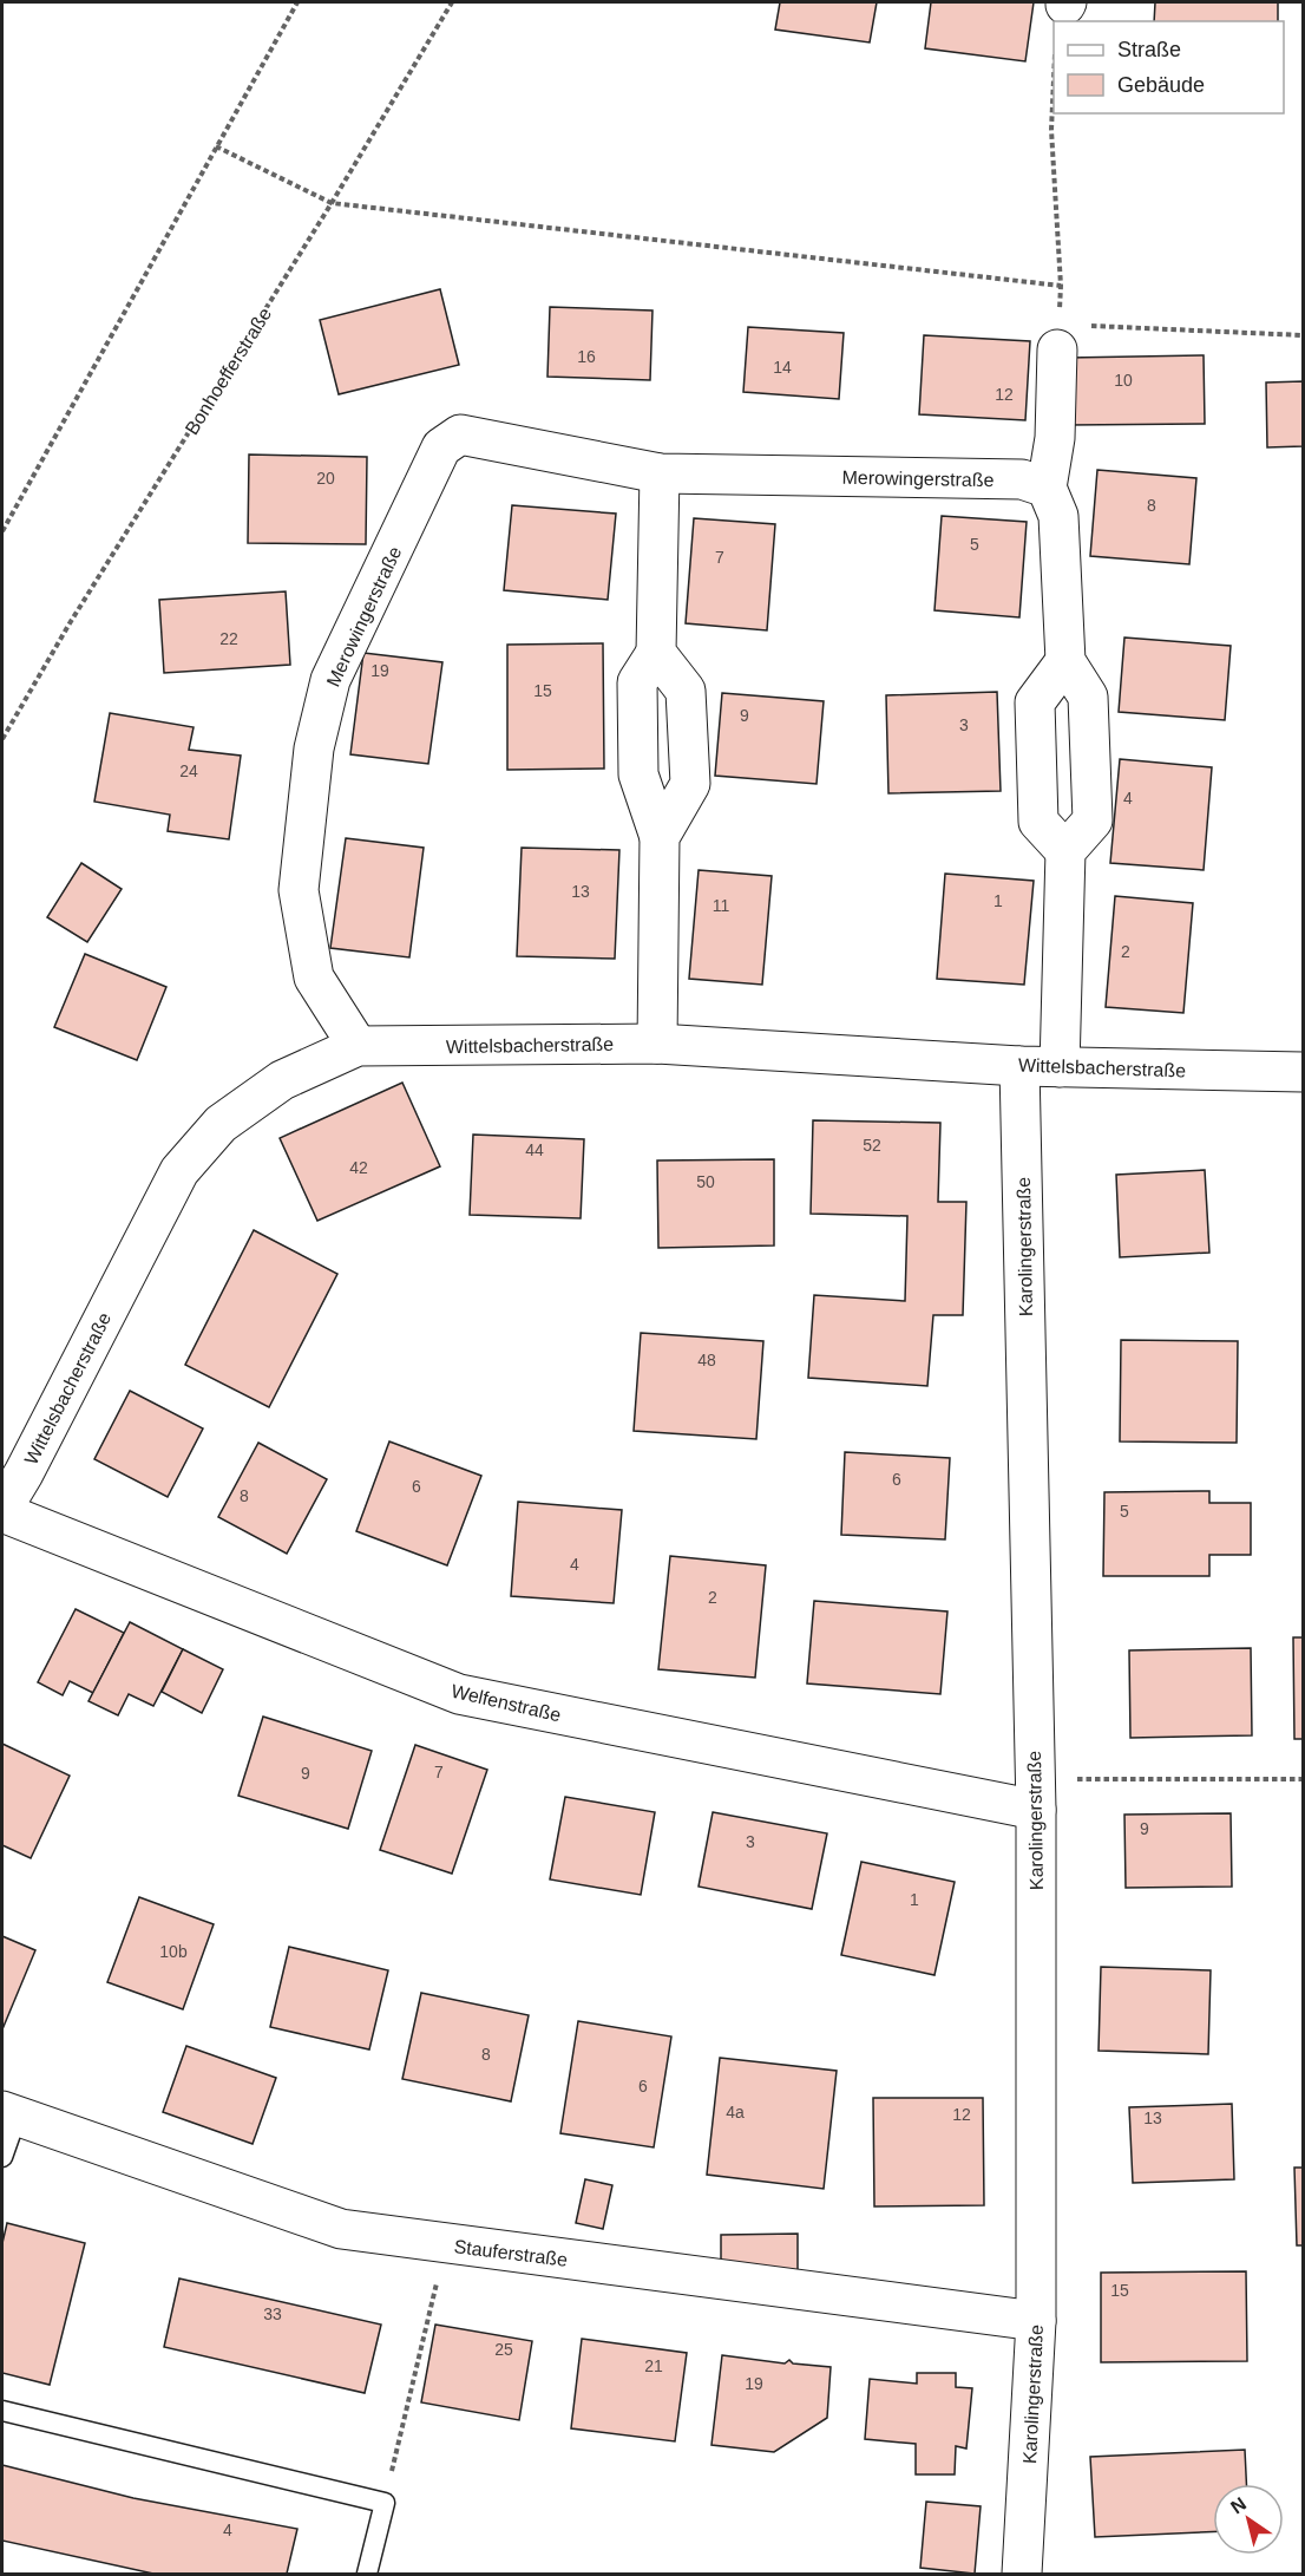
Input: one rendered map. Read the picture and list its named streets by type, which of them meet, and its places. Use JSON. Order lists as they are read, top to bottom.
{
  "streets": {
    "street": [
      "Merowingerstraße",
      "Wittelsbacherstraße",
      "Karolingerstraße",
      "Welfenstraße",
      "Stauferstraße"
    ],
    "path": ["Bonhoefferstraße"]
  },
  "crossings": [
    ["Merowingerstraße", "Wittelsbacherstraße"],
    ["Wittelsbacherstraße", "Karolingerstraße"],
    ["Wittelsbacherstraße", "Welfenstraße"],
    ["Karolingerstraße", "Welfenstraße"],
    ["Karolingerstraße", "Stauferstraße"]
  ],
  "house_numbers": [
    "16",
    "14",
    "10",
    "12",
    "20",
    "8",
    "5",
    "7",
    "22",
    "19",
    "15",
    "9",
    "3",
    "24",
    "4",
    "13",
    "1",
    "11",
    "2",
    "52",
    "44",
    "42",
    "50",
    "48",
    "6",
    "6",
    "8",
    "5",
    "4",
    "2",
    "7",
    "9",
    "9",
    "3",
    "1",
    "10b",
    "8",
    "6",
    "4a",
    "12",
    "13",
    "15",
    "33",
    "25",
    "21",
    "19",
    "4"
  ],
  "legend": ["Straße", "Gebäude"],
  "north": "top left"
}
